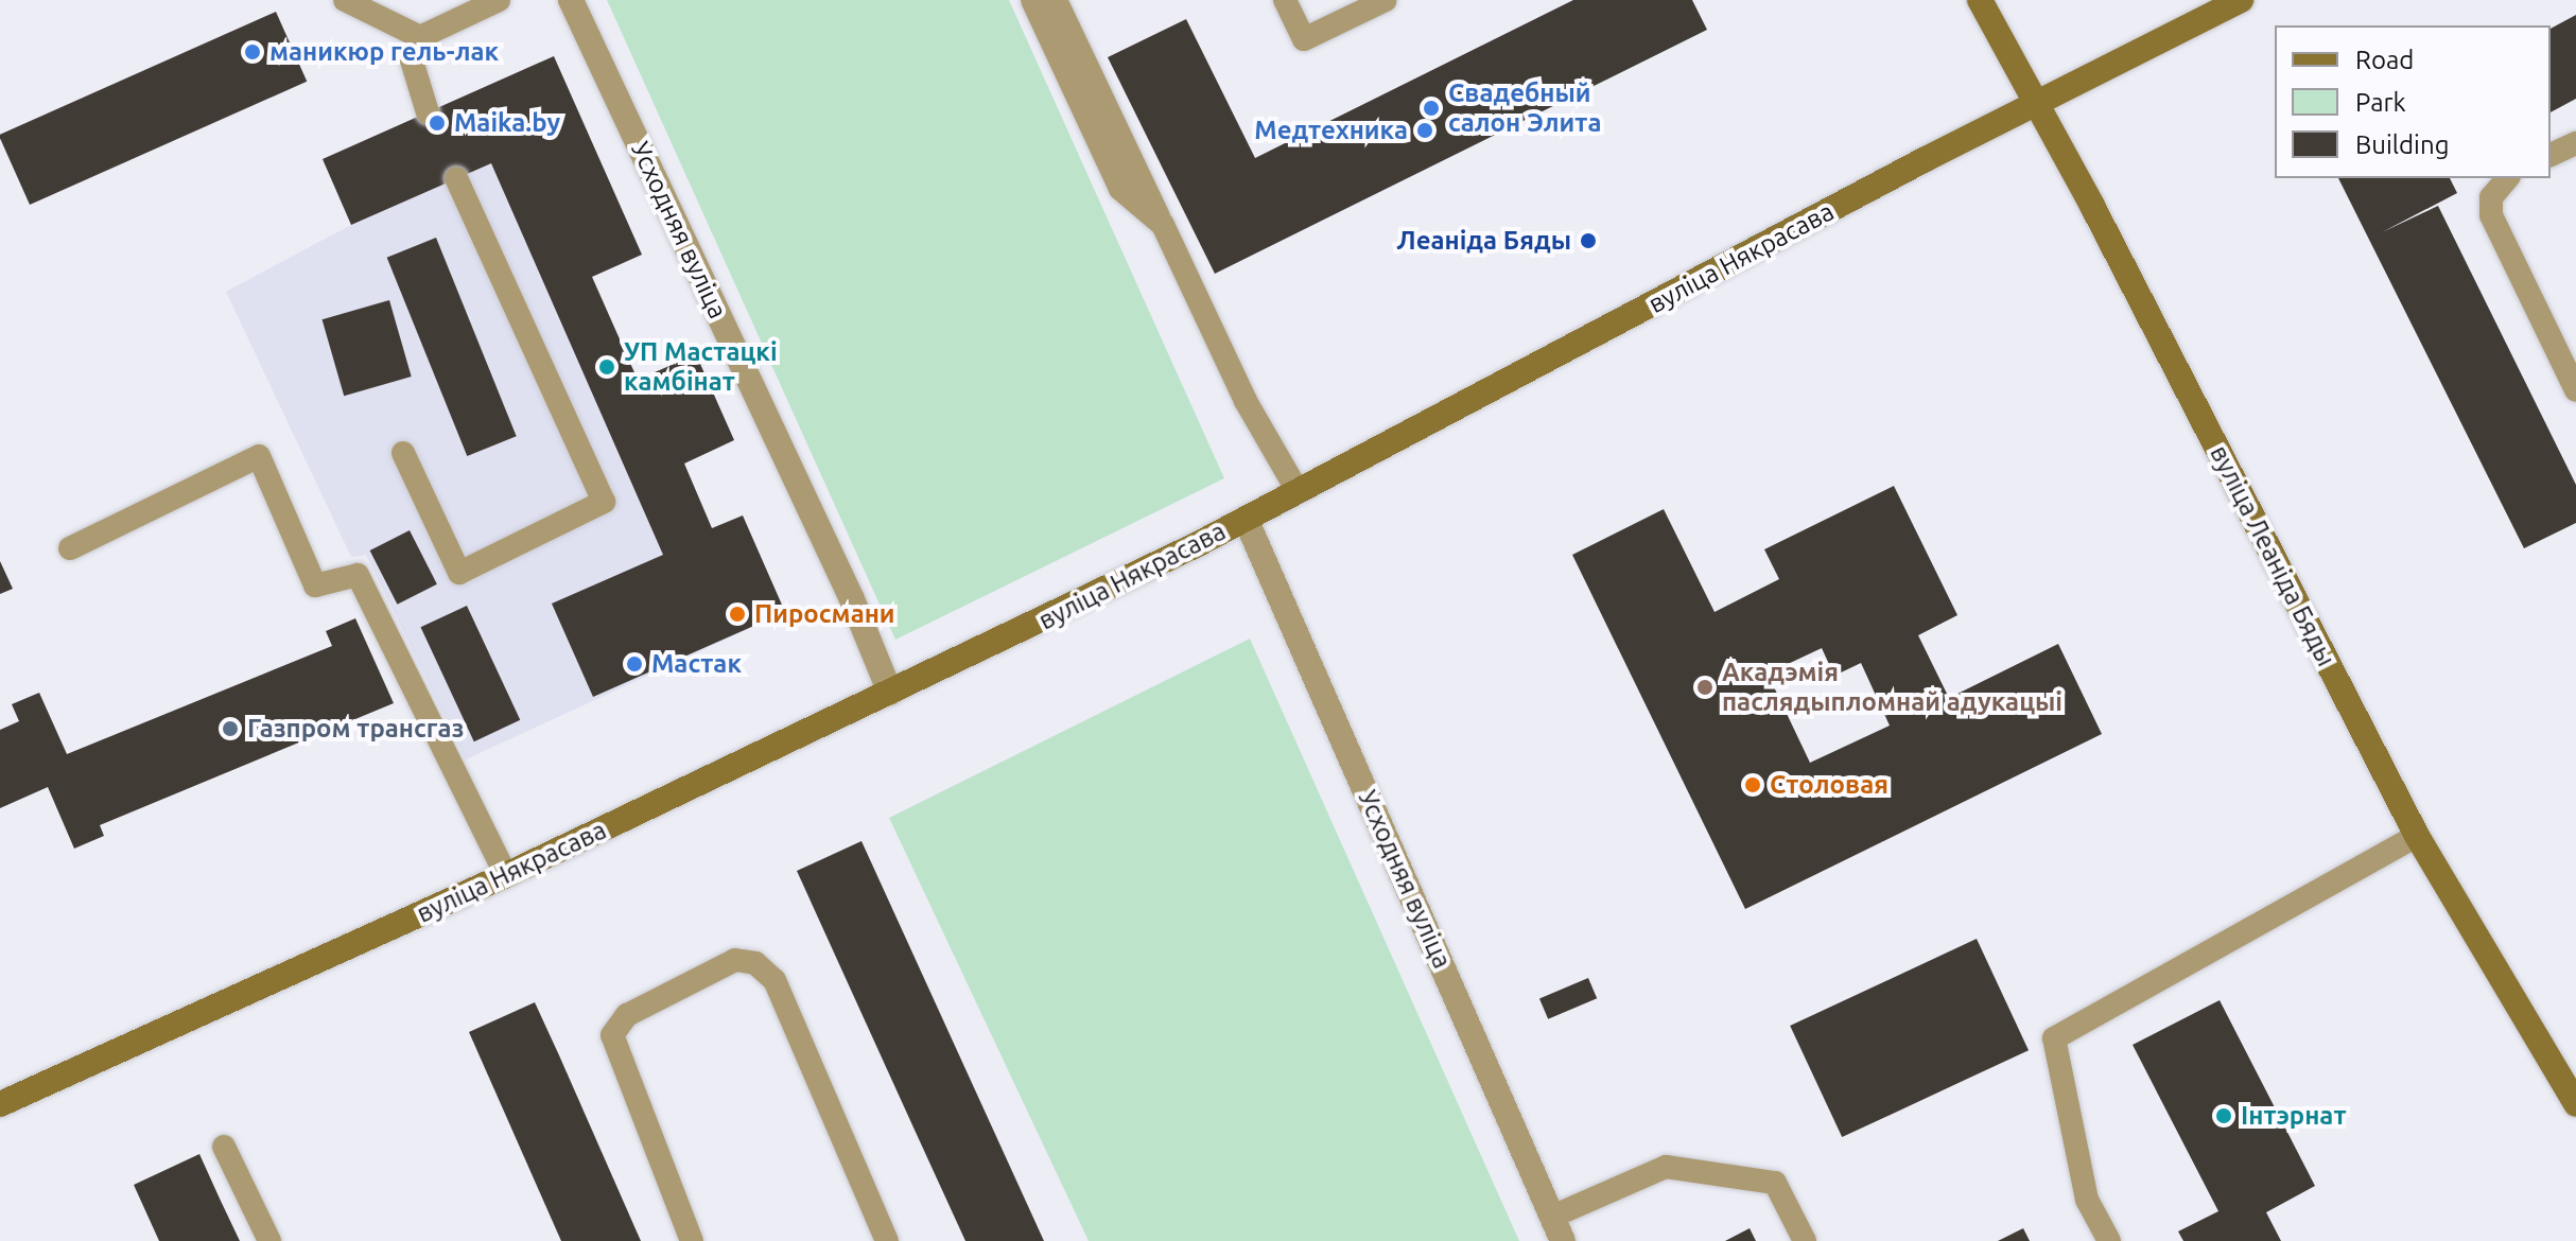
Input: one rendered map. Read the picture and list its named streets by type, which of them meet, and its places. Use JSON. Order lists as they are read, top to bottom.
{
  "streets": {
    "main road": ["вуліца Някрасава", "вуліца Леаніда Бяды"],
    "street": ["Усходняя вуліца"]
  },
  "crossings": [
    ["Усходняя вуліца", "вуліца Някрасава"],
    ["вуліца Някрасава", "вуліца Леаніда Бяды"]
  ],
  "places": [
    "маникюр гель-лак",
    "Свадебный салон Элита",
    "Maika.by",
    "Медтехника",
    "Леаніда Бяды",
    "УП Мастацкі камбінат",
    "Пиросмани",
    "Мастак",
    "Акадэмія паслядыпломнай адукацыі",
    "Газпром трансгаз",
    "Столовая",
    "Інтэрнат"
  ],
  "legend": ["Road", "Park", "Building"]
}
